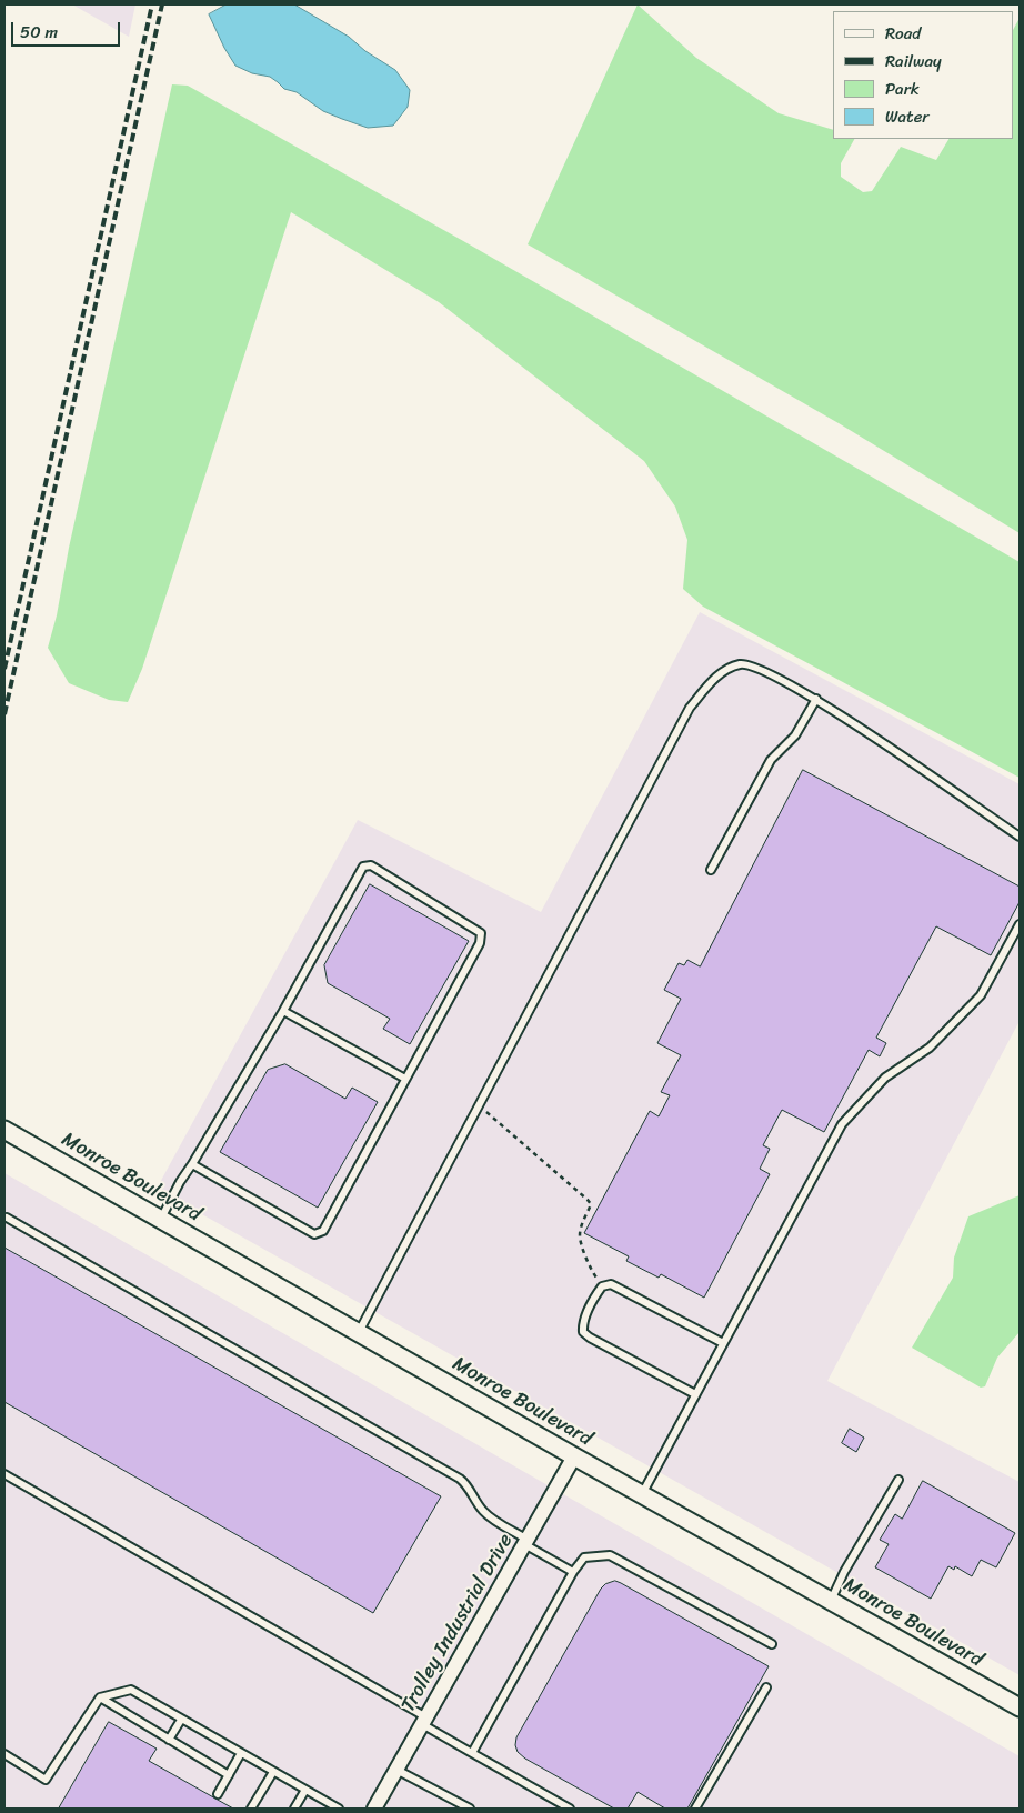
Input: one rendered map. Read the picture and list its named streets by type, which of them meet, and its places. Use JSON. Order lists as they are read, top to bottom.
{
  "streets": {
    "street": ["Monroe Boulevard", "Trolley Industrial Drive"]
  },
  "crossings": [
    ["Monroe Boulevard", "Trolley Industrial Drive"]
  ],
  "legend": [
    "Road",
    "Railway",
    "Park",
    "Water"
  ],
  "scale_bar": "50 m"
}
